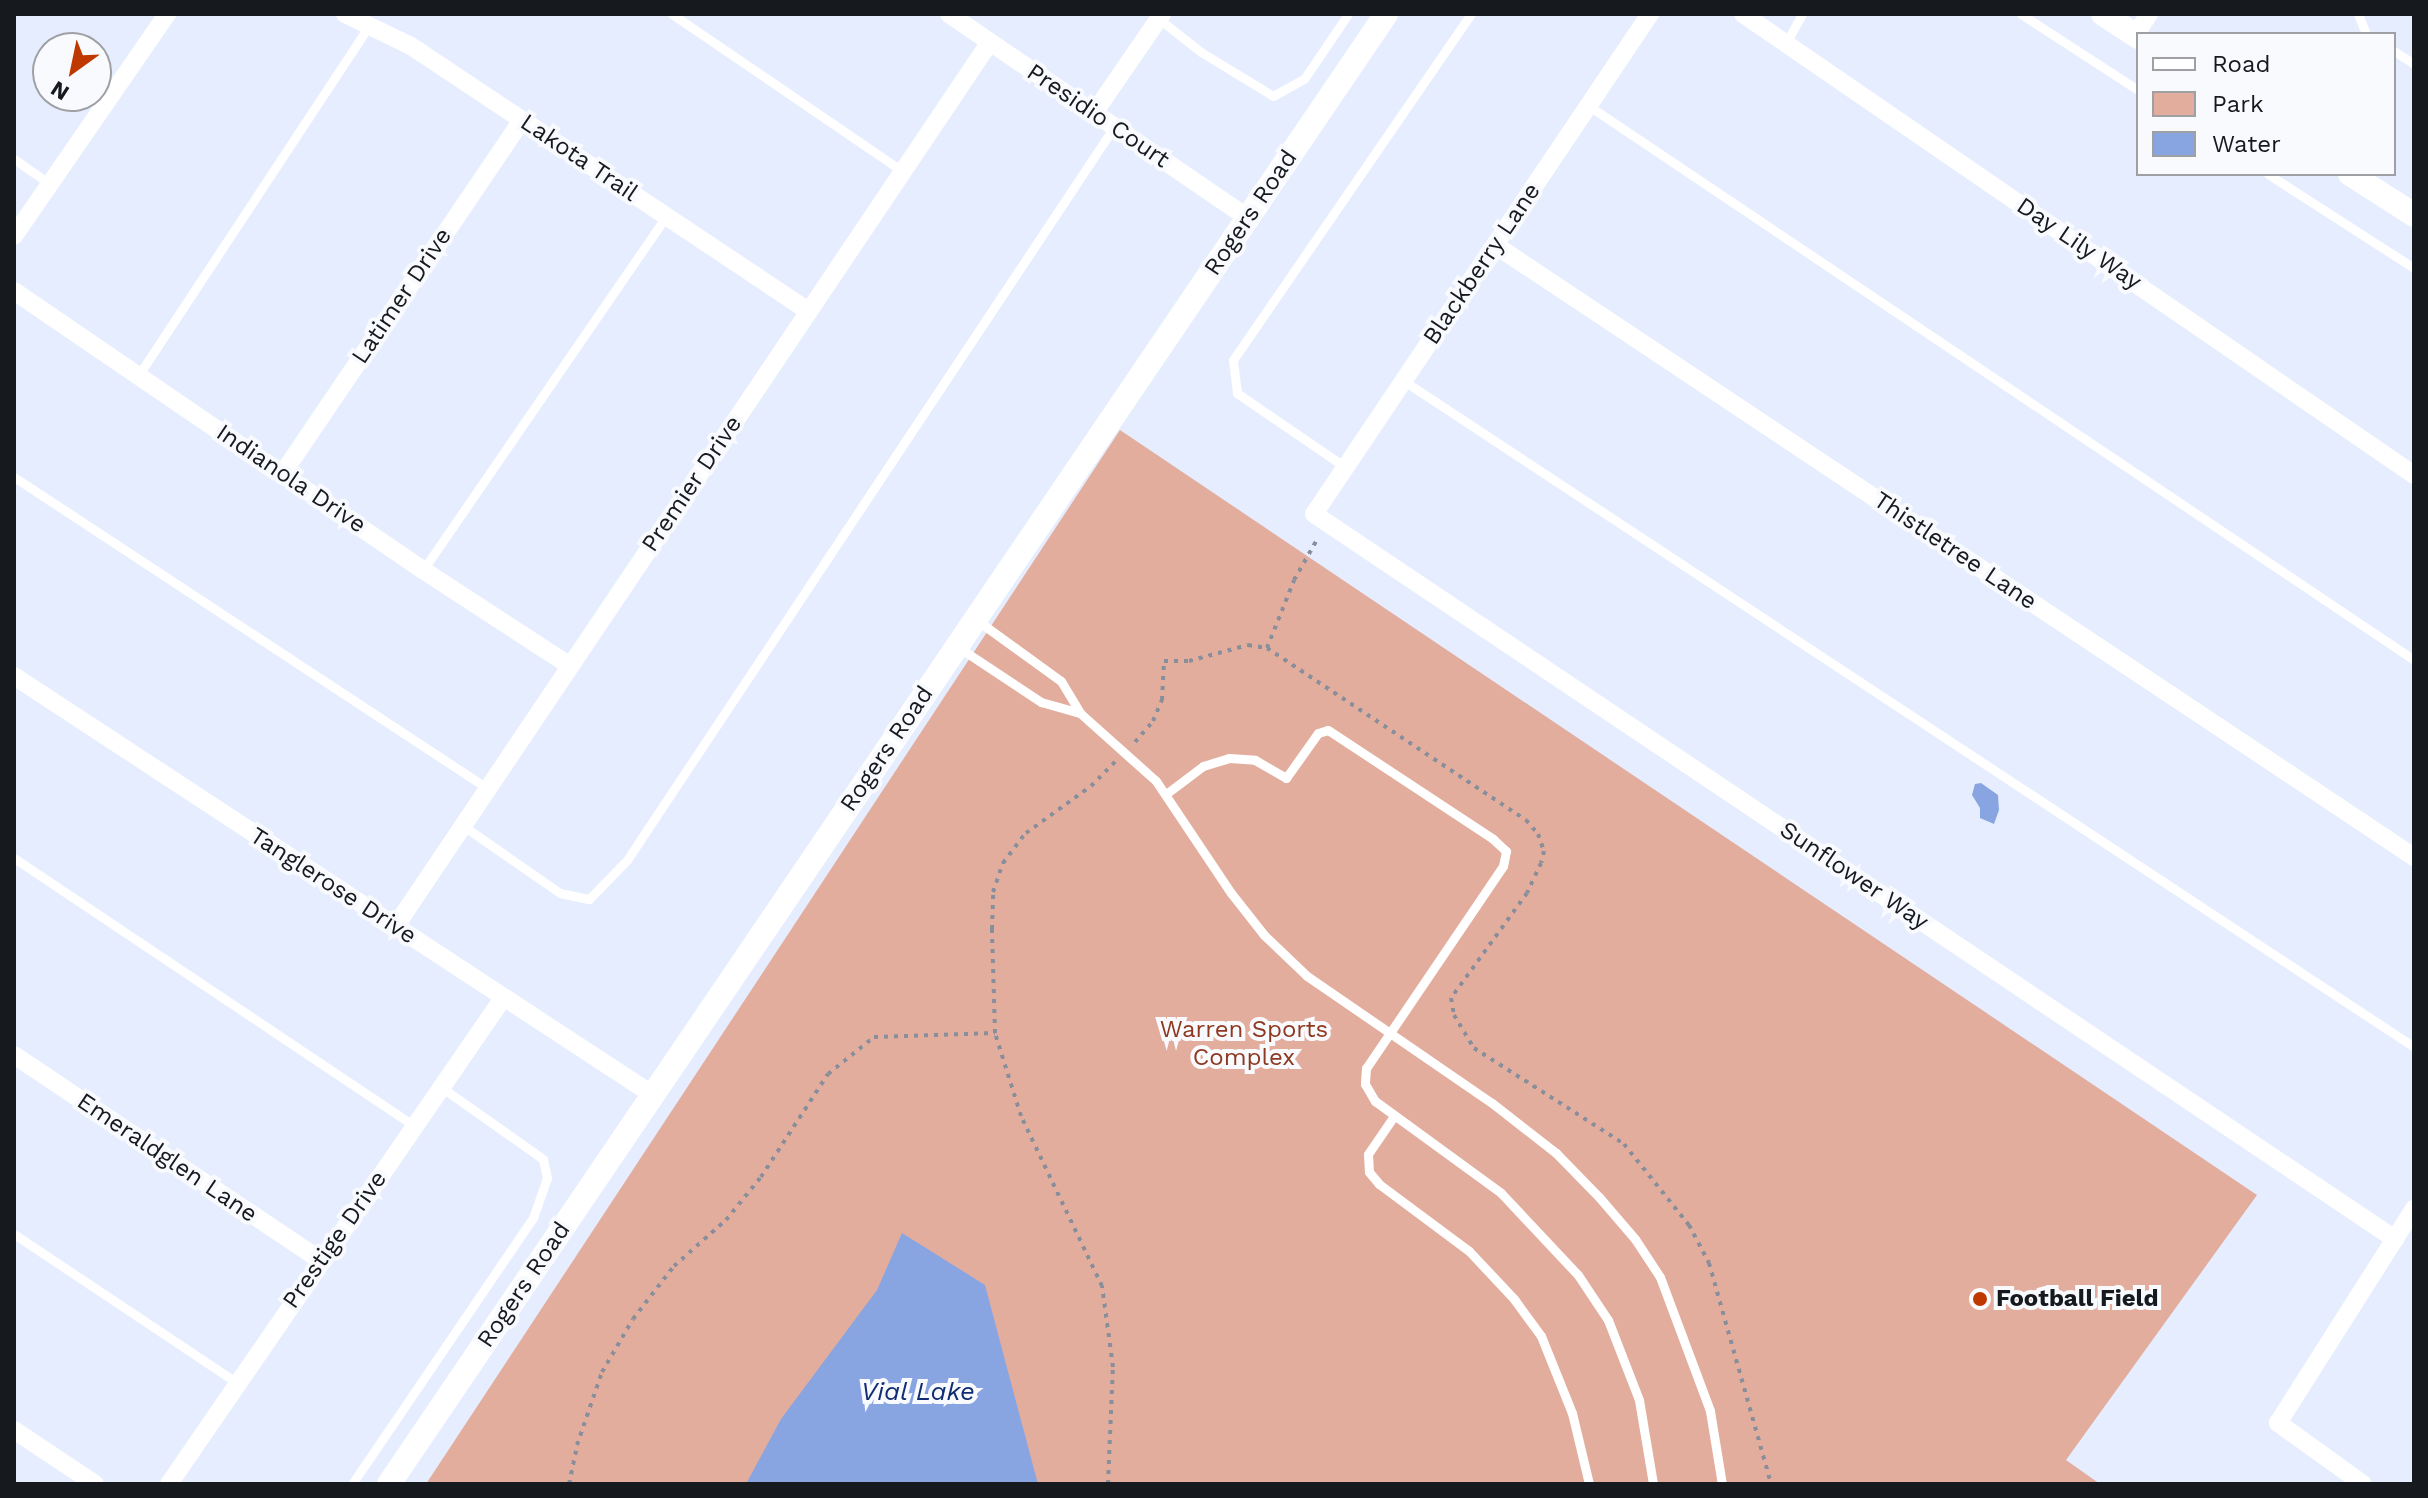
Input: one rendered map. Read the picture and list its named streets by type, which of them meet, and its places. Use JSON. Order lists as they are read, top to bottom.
{
  "streets": {
    "street": [
      "Presidio Court",
      "Lakota Trail",
      "Rogers Road",
      "Day Lily Way",
      "Blackberry Lane",
      "Latimer Drive",
      "Indianola Drive",
      "Premier Drive",
      "Thistletree Lane",
      "Sunflower Way",
      "Tanglerose Drive",
      "Emeraldglen Lane",
      "Prestige Drive"
    ]
  },
  "crossings": [
    ["Presidio Court", "Rogers Road"],
    ["Presidio Court", "Premier Drive"],
    ["Lakota Trail", "Latimer Drive"],
    ["Lakota Trail", "Premier Drive"],
    ["Rogers Road", "Tanglerose Drive"],
    ["Blackberry Lane", "Thistletree Lane"],
    ["Blackberry Lane", "Sunflower Way"],
    ["Latimer Drive", "Indianola Drive"],
    ["Indianola Drive", "Premier Drive"],
    ["Premier Drive", "Tanglerose Drive"],
    ["Tanglerose Drive", "Prestige Drive"],
    ["Emeraldglen Lane", "Prestige Drive"]
  ],
  "water": ["Vial Lake"],
  "parks": ["Warren Sports Complex"],
  "places": ["Football Field"],
  "legend": ["Road", "Park", "Water"],
  "north": "bottom left"
}
